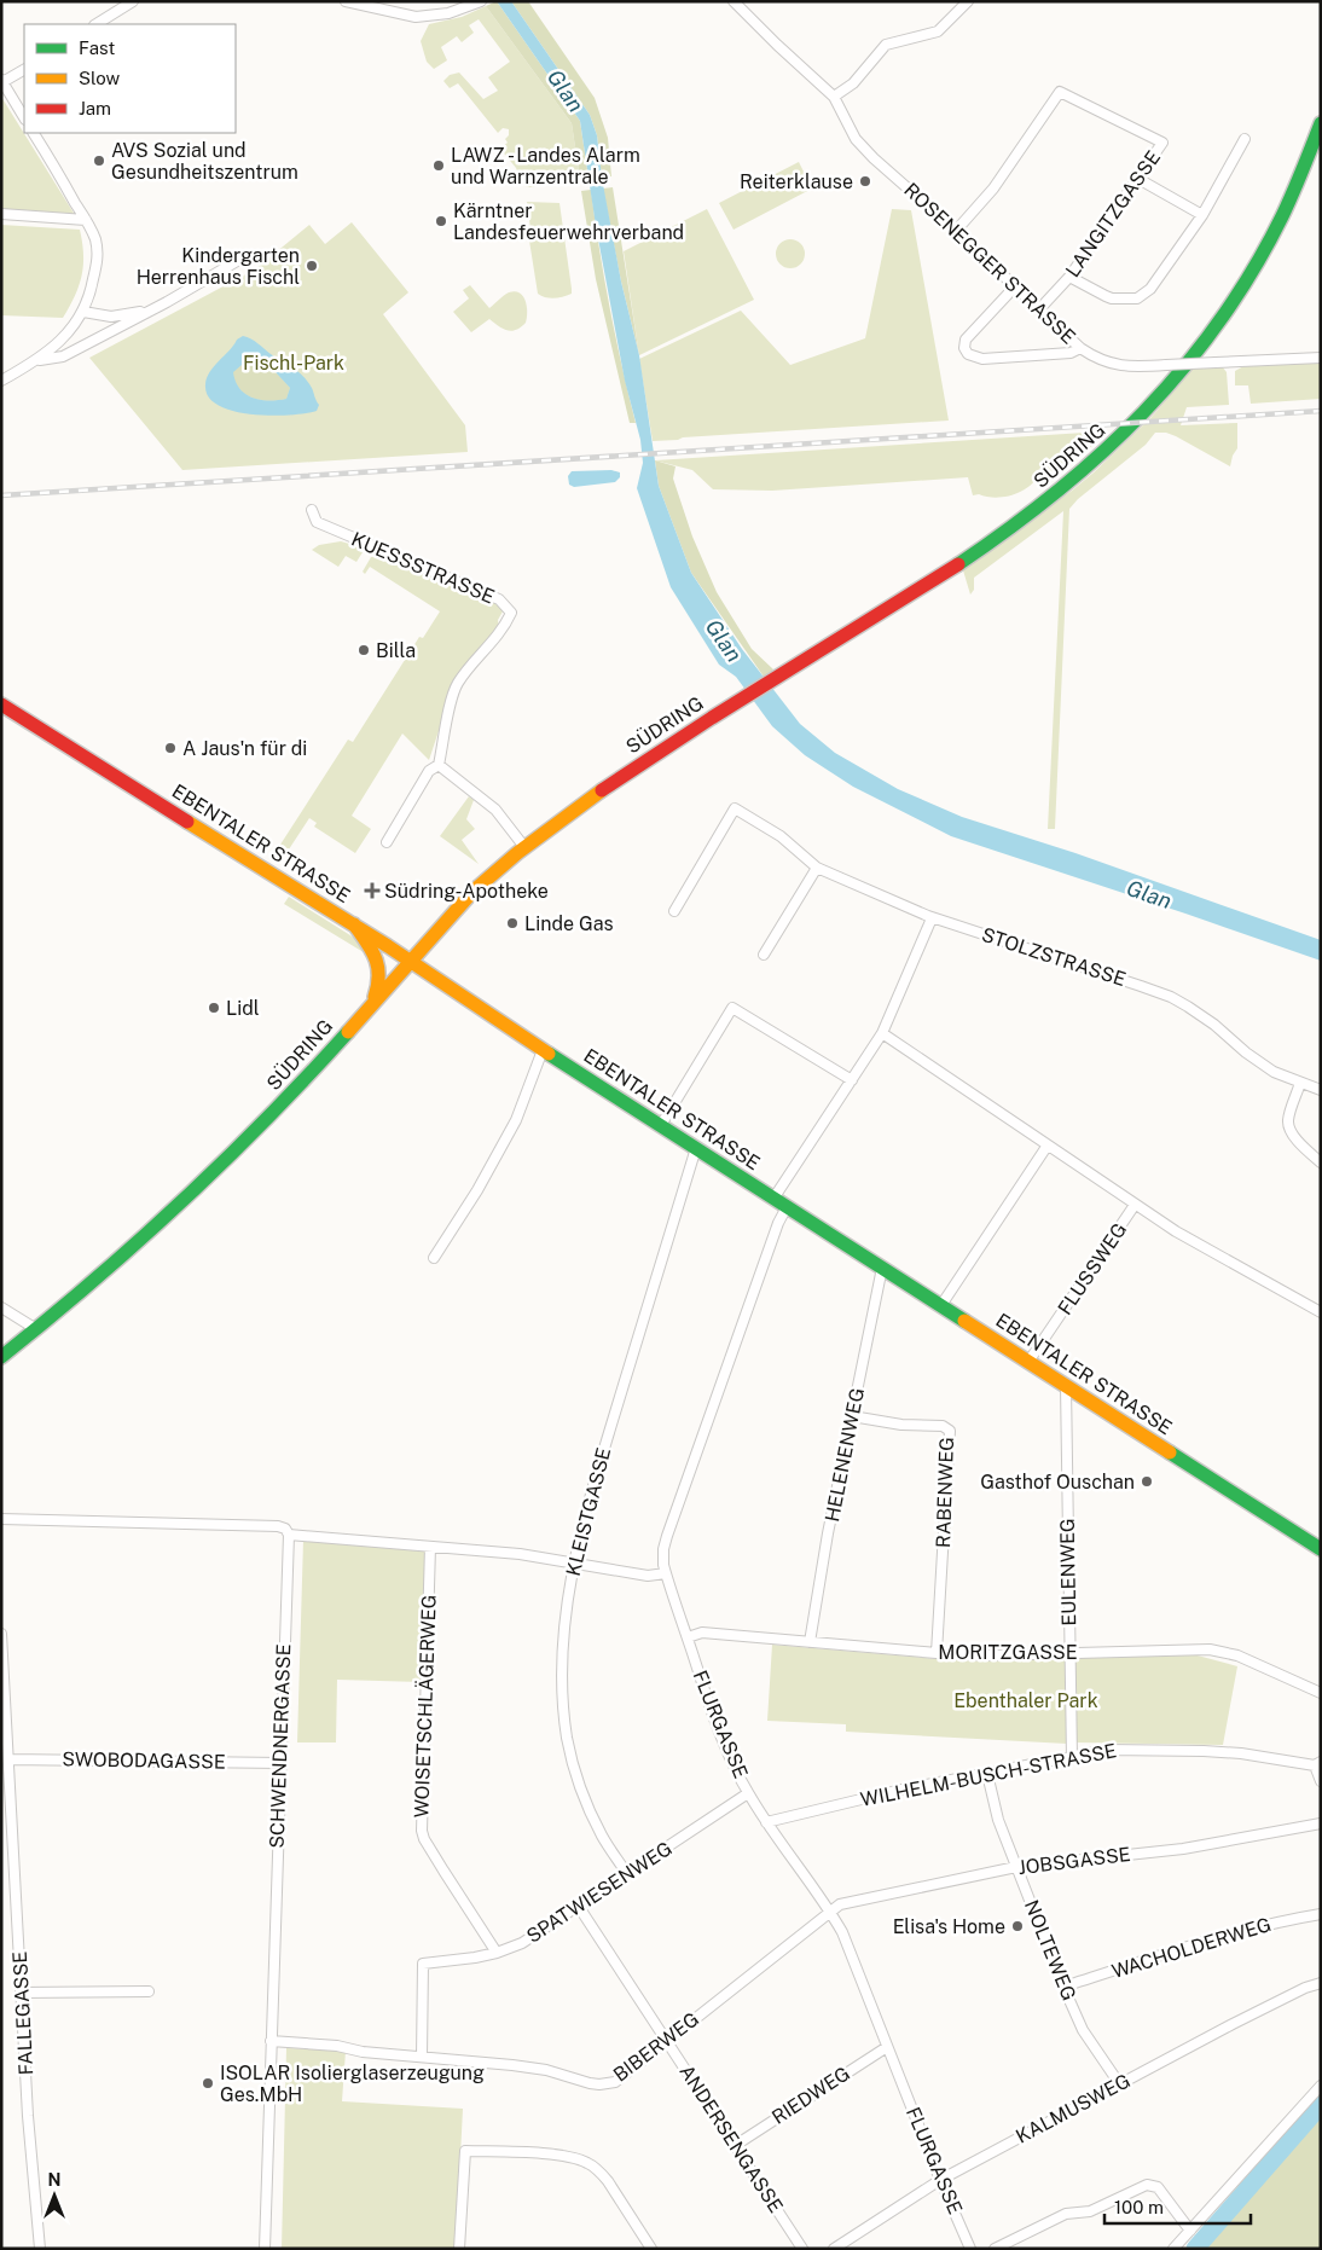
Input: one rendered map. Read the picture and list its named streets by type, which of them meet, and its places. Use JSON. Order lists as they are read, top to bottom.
{
  "streets": {
    "main road": ["SÜDRING", "EBENTALER STRASSE"],
    "street": [
      "LANGITZGASSE",
      "ROSENEGGER STRASSE",
      "KUESSSTRASSE",
      "STOLZSTRASSE",
      "FLUSSWEG",
      "HELENENWEG",
      "RABENWEG",
      "KLEISTGASSE",
      "EULENWEG",
      "MORITZGASSE",
      "WOISETSCHLÄGERWEG",
      "FLURGASSE",
      "SCHWENDNERGASSE",
      "SWOBODAGASSE",
      "WILHELM-BUSCH-STRASSE",
      "JOBSGASSE",
      "SPATWIESENWEG",
      "WACHOLDERWEG",
      "NOLTEWEG",
      "FALLEGASSE",
      "BIBERWEG",
      "RIEDWEG",
      "KALMUSWEG",
      "ANDERSENGASSE"
    ]
  },
  "crossings": [
    ["LANGITZGASSE", "ROSENEGGER STRASSE"],
    ["SÜDRING", "EBENTALER STRASSE"],
    ["EBENTALER STRASSE", "FLUSSWEG"],
    ["EBENTALER STRASSE", "HELENENWEG"],
    ["EBENTALER STRASSE", "KLEISTGASSE"],
    ["EBENTALER STRASSE", "EULENWEG"],
    ["EBENTALER STRASSE", "FLURGASSE"],
    ["HELENENWEG", "RABENWEG"],
    ["HELENENWEG", "MORITZGASSE"],
    ["RABENWEG", "MORITZGASSE"],
    ["KLEISTGASSE", "SPATWIESENWEG"],
    ["EULENWEG", "MORITZGASSE"],
    ["EULENWEG", "WILHELM-BUSCH-STRASSE"],
    ["MORITZGASSE", "FLURGASSE"],
    ["WOISETSCHLÄGERWEG", "SPATWIESENWEG"],
    ["FLURGASSE", "WILHELM-BUSCH-STRASSE"],
    ["FLURGASSE", "JOBSGASSE"],
    ["FLURGASSE", "SPATWIESENWEG"],
    ["FLURGASSE", "BIBERWEG"],
    ["FLURGASSE", "RIEDWEG"],
    ["FLURGASSE", "KALMUSWEG"],
    ["SCHWENDNERGASSE", "SWOBODAGASSE"],
    ["SCHWENDNERGASSE", "BIBERWEG"],
    ["SWOBODAGASSE", "FALLEGASSE"],
    ["WILHELM-BUSCH-STRASSE", "NOLTEWEG"],
    ["JOBSGASSE", "NOLTEWEG"],
    ["JOBSGASSE", "BIBERWEG"],
    ["SPATWIESENWEG", "BIBERWEG"],
    ["SPATWIESENWEG", "ANDERSENGASSE"],
    ["WACHOLDERWEG", "NOLTEWEG"],
    ["NOLTEWEG", "KALMUSWEG"],
    ["BIBERWEG", "ANDERSENGASSE"],
    ["RIEDWEG", "ANDERSENGASSE"]
  ],
  "water": ["Glan"],
  "parks": ["Fischl-Park", "Ebenthaler Park"],
  "places": {
    "other": [
      "AVS Sozial und Gesundheitszentrum",
      "LAWZ - Landes Alarm und Warnzentrale",
      "Reiterklause",
      "Kärntner Landesfeuerwehrverband",
      "Kindergarten Herrenhaus Fischl",
      "Billa",
      "A Jaus'n für di",
      "Linde Gas",
      "Lidl",
      "Gasthof Ouschan",
      "Elisa's Home",
      "ISOLAR Isolierglaserzeugung Ges.MbH"
    ],
    "health": ["Südring-Apotheke"]
  },
  "legend": ["Fast", "Slow", "Jam"],
  "scale_bar": "100 m",
  "north": "top"
}
